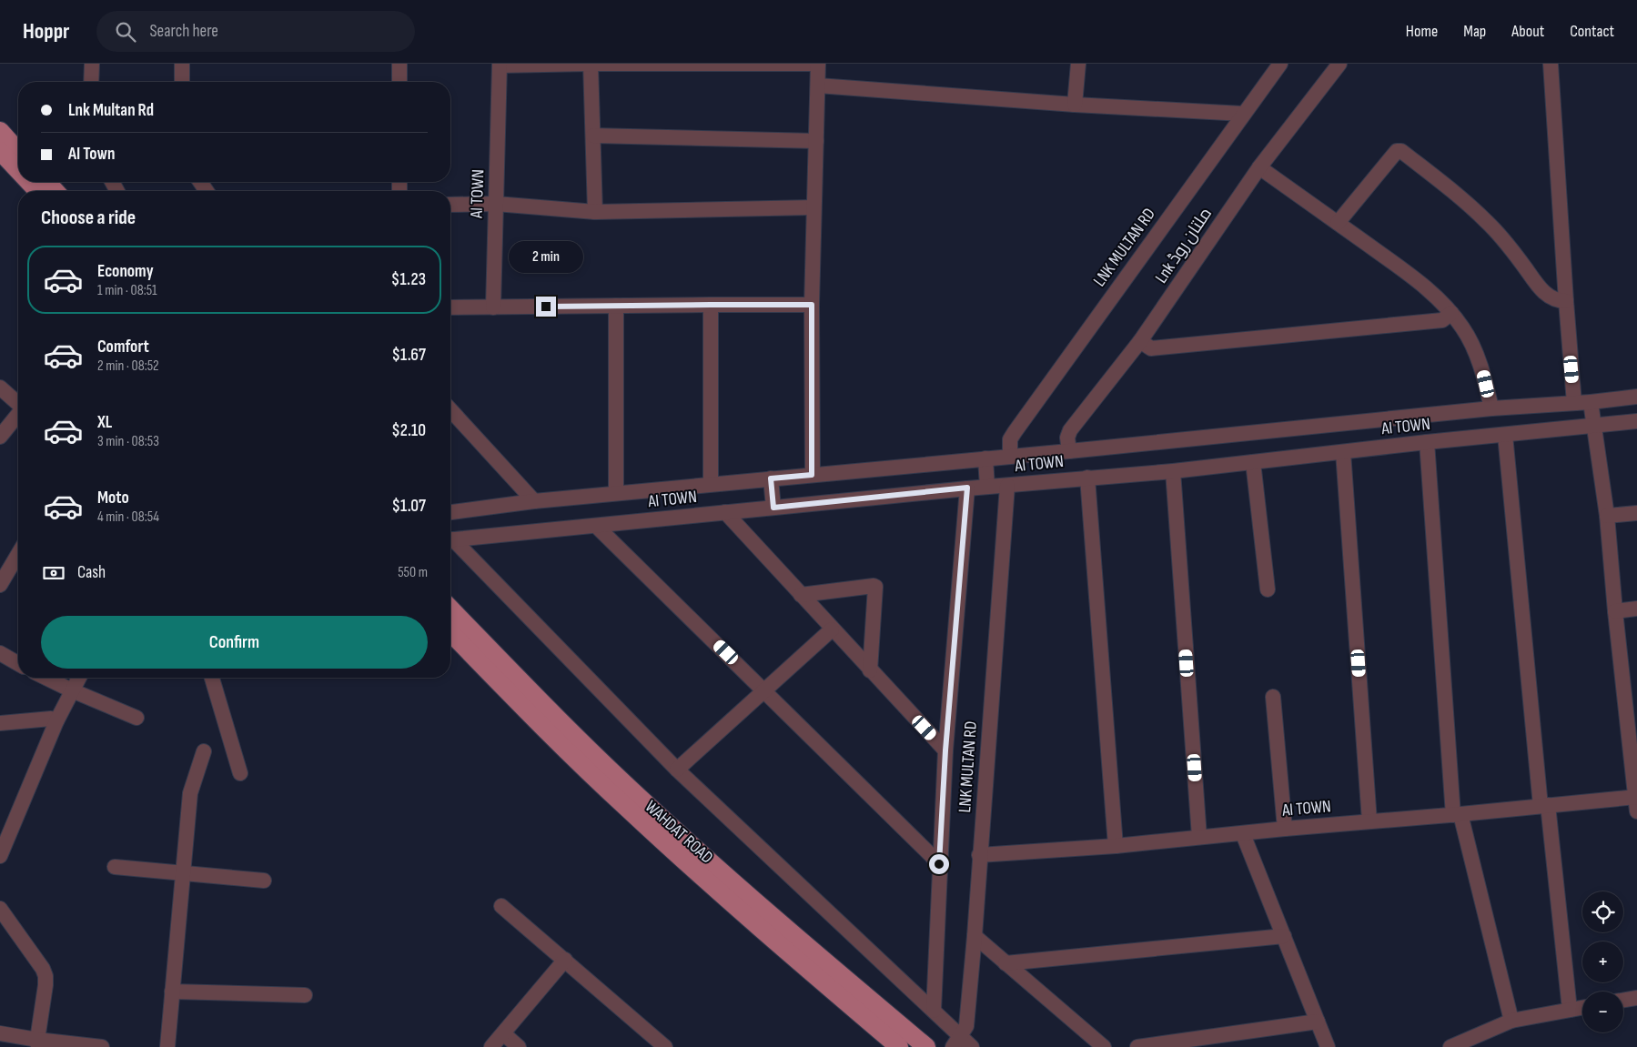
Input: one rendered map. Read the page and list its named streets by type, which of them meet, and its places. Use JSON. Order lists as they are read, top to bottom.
{
  "streets": {
    "main road": ["WAHDAT ROAD"],
    "street": ["AI TOWN", "Lnk ملتان روڈ", "LNK MULTAN RD"]
  },
  "crossings": [
    ["AI TOWN", "LNK MULTAN RD"]
  ],
  "page": {
    "header": "Hoppr",
    "search": "Search here",
    "nav": [
      "Home",
      "Map",
      "About",
      "Contact"
    ],
    "banner": ["Lnk Multan Rd", "AI Town"],
    "heading": "Choose a ride",
    "bubble": "2 min",
    "list": [
      {
        "name": "Economy",
        "note": "1 min · 08:51",
        "value": "$1.23"
      },
      {
        "name": "Comfort",
        "note": "2 min · 08:52",
        "value": "$1.67"
      },
      {
        "name": "XL",
        "note": "3 min · 08:53",
        "value": "$2.10"
      },
      {
        "name": "Moto",
        "note": "4 min · 08:54",
        "value": "$1.07"
      }
    ],
    "pay": ["Cash", "550 m"],
    "buttons": "Confirm",
    "map_buttons": ["+", "−"]
  }
}
